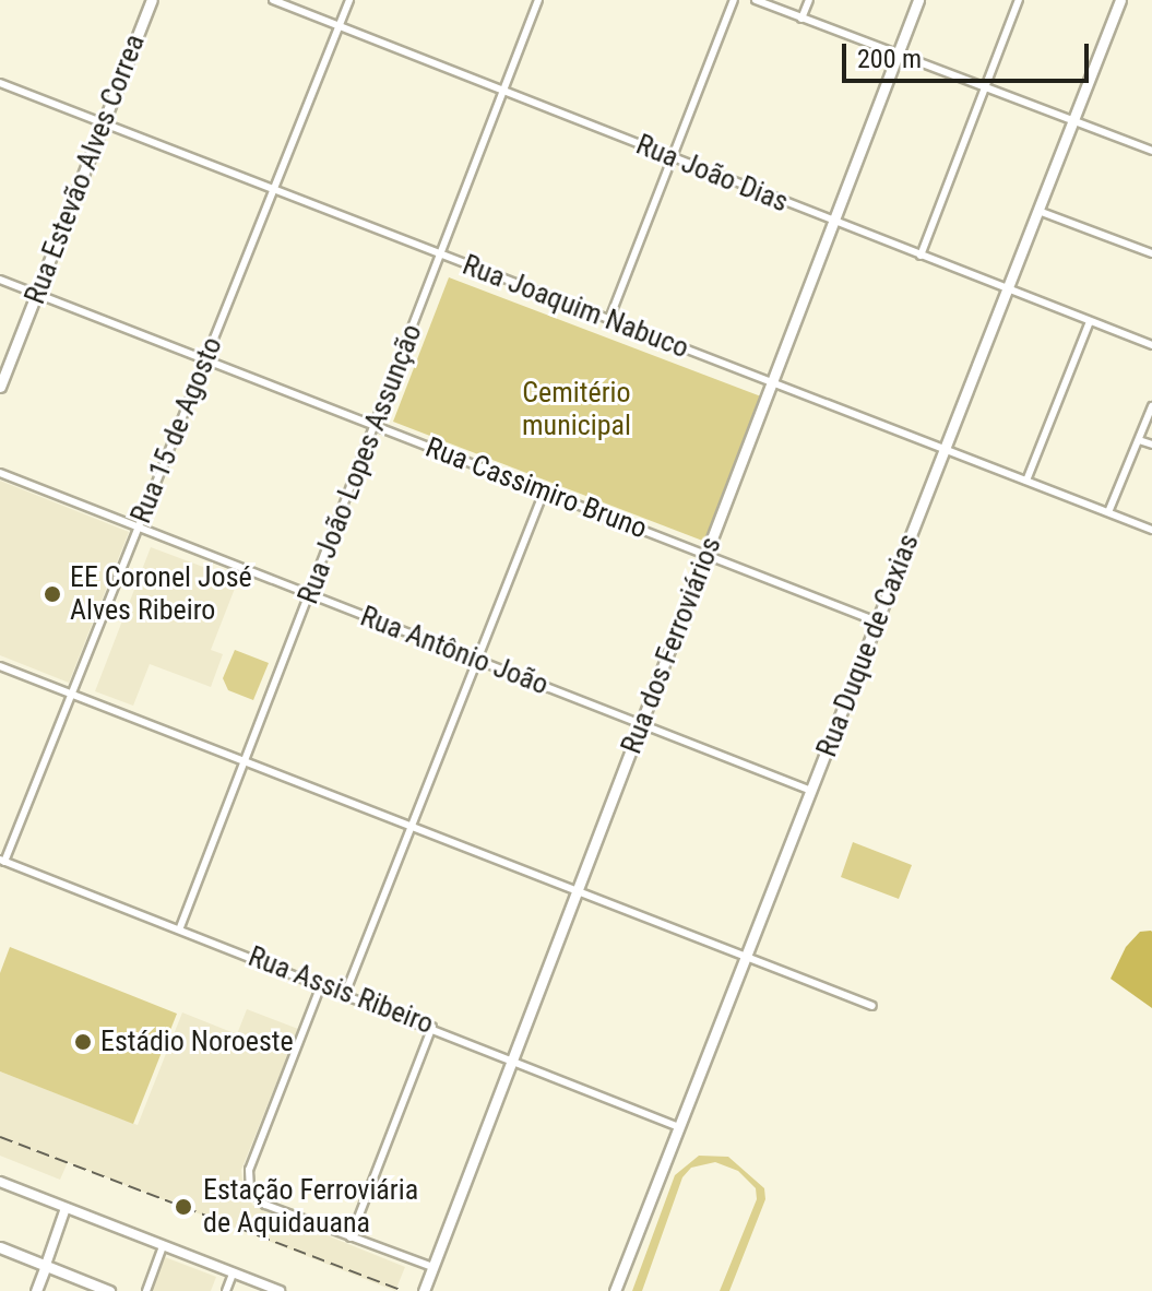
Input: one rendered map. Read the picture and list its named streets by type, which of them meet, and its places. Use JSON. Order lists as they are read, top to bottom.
{
  "streets": {
    "main road": ["Rua Estevão Alves Correa", "Rua dos Ferroviários", "Rua Duque de Caxias"],
    "street": [
      "Rua João Dias",
      "Rua Joaquim Nabuco",
      "Rua 15 de Agosto",
      "Rua João Lopes Assunção",
      "Rua Cassimiro Bruno",
      "Rua Antônio João",
      "Rua Assis Ribeiro"
    ]
  },
  "crossings": [
    ["Rua Estevão Alves Correa", "Rua Joaquim Nabuco"],
    ["Rua Estevão Alves Correa", "Rua Cassimiro Bruno"],
    ["Rua João Dias", "Rua 15 de Agosto"],
    ["Rua João Dias", "Rua João Lopes Assunção"],
    ["Rua João Dias", "Rua dos Ferroviários"],
    ["Rua João Dias", "Rua Duque de Caxias"],
    ["Rua Joaquim Nabuco", "Rua 15 de Agosto"],
    ["Rua Joaquim Nabuco", "Rua João Lopes Assunção"],
    ["Rua Joaquim Nabuco", "Rua dos Ferroviários"],
    ["Rua Joaquim Nabuco", "Rua Duque de Caxias"],
    ["Rua 15 de Agosto", "Rua Cassimiro Bruno"],
    ["Rua 15 de Agosto", "Rua Antônio João"],
    ["Rua 15 de Agosto", "Rua Assis Ribeiro"],
    ["Rua João Lopes Assunção", "Rua Cassimiro Bruno"],
    ["Rua João Lopes Assunção", "Rua Antônio João"],
    ["Rua João Lopes Assunção", "Rua Assis Ribeiro"],
    ["Rua Cassimiro Bruno", "Rua dos Ferroviários"],
    ["Rua Cassimiro Bruno", "Rua Duque de Caxias"],
    ["Rua dos Ferroviários", "Rua Antônio João"],
    ["Rua dos Ferroviários", "Rua Assis Ribeiro"],
    ["Rua Duque de Caxias", "Rua Antônio João"],
    ["Rua Duque de Caxias", "Rua Assis Ribeiro"]
  ],
  "parks": ["Cemitério municipal"],
  "places": ["EE Coronel José Alves Ribeiro", "Estádio Noroeste", "Estação Ferroviária de Aquidauana"],
  "scale_bar": "200 m"
}
